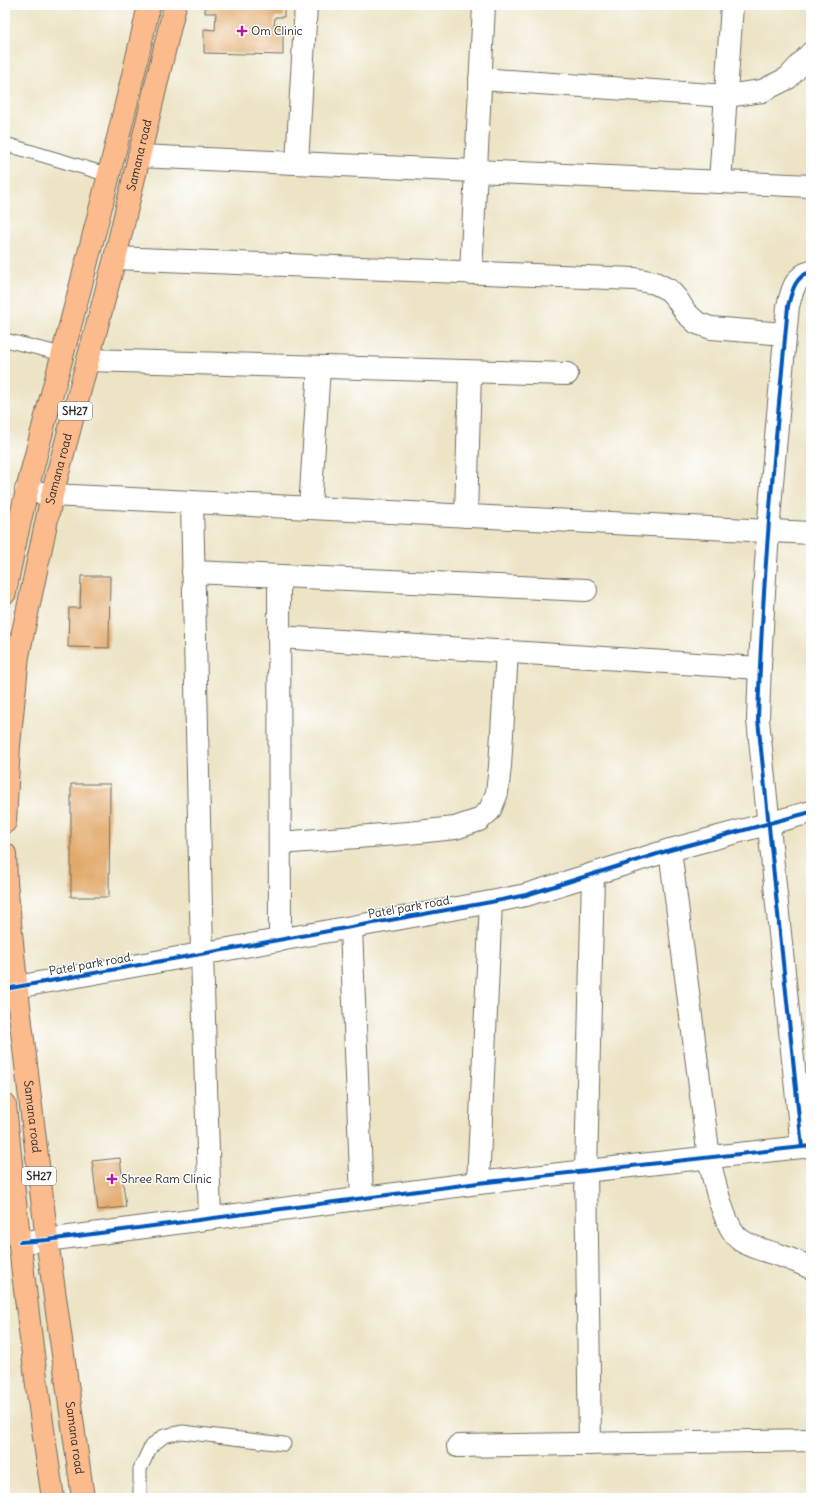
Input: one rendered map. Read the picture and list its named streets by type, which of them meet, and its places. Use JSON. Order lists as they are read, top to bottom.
{
  "streets": {
    "main road": ["Samana road", "SH27"],
    "street": ["Patel park road."]
  },
  "crossings": [
    ["Samana road", "Patel park road."]
  ],
  "places": {
    "health": ["Om Clinic", "Shree Ram Clinic"]
  }
}
